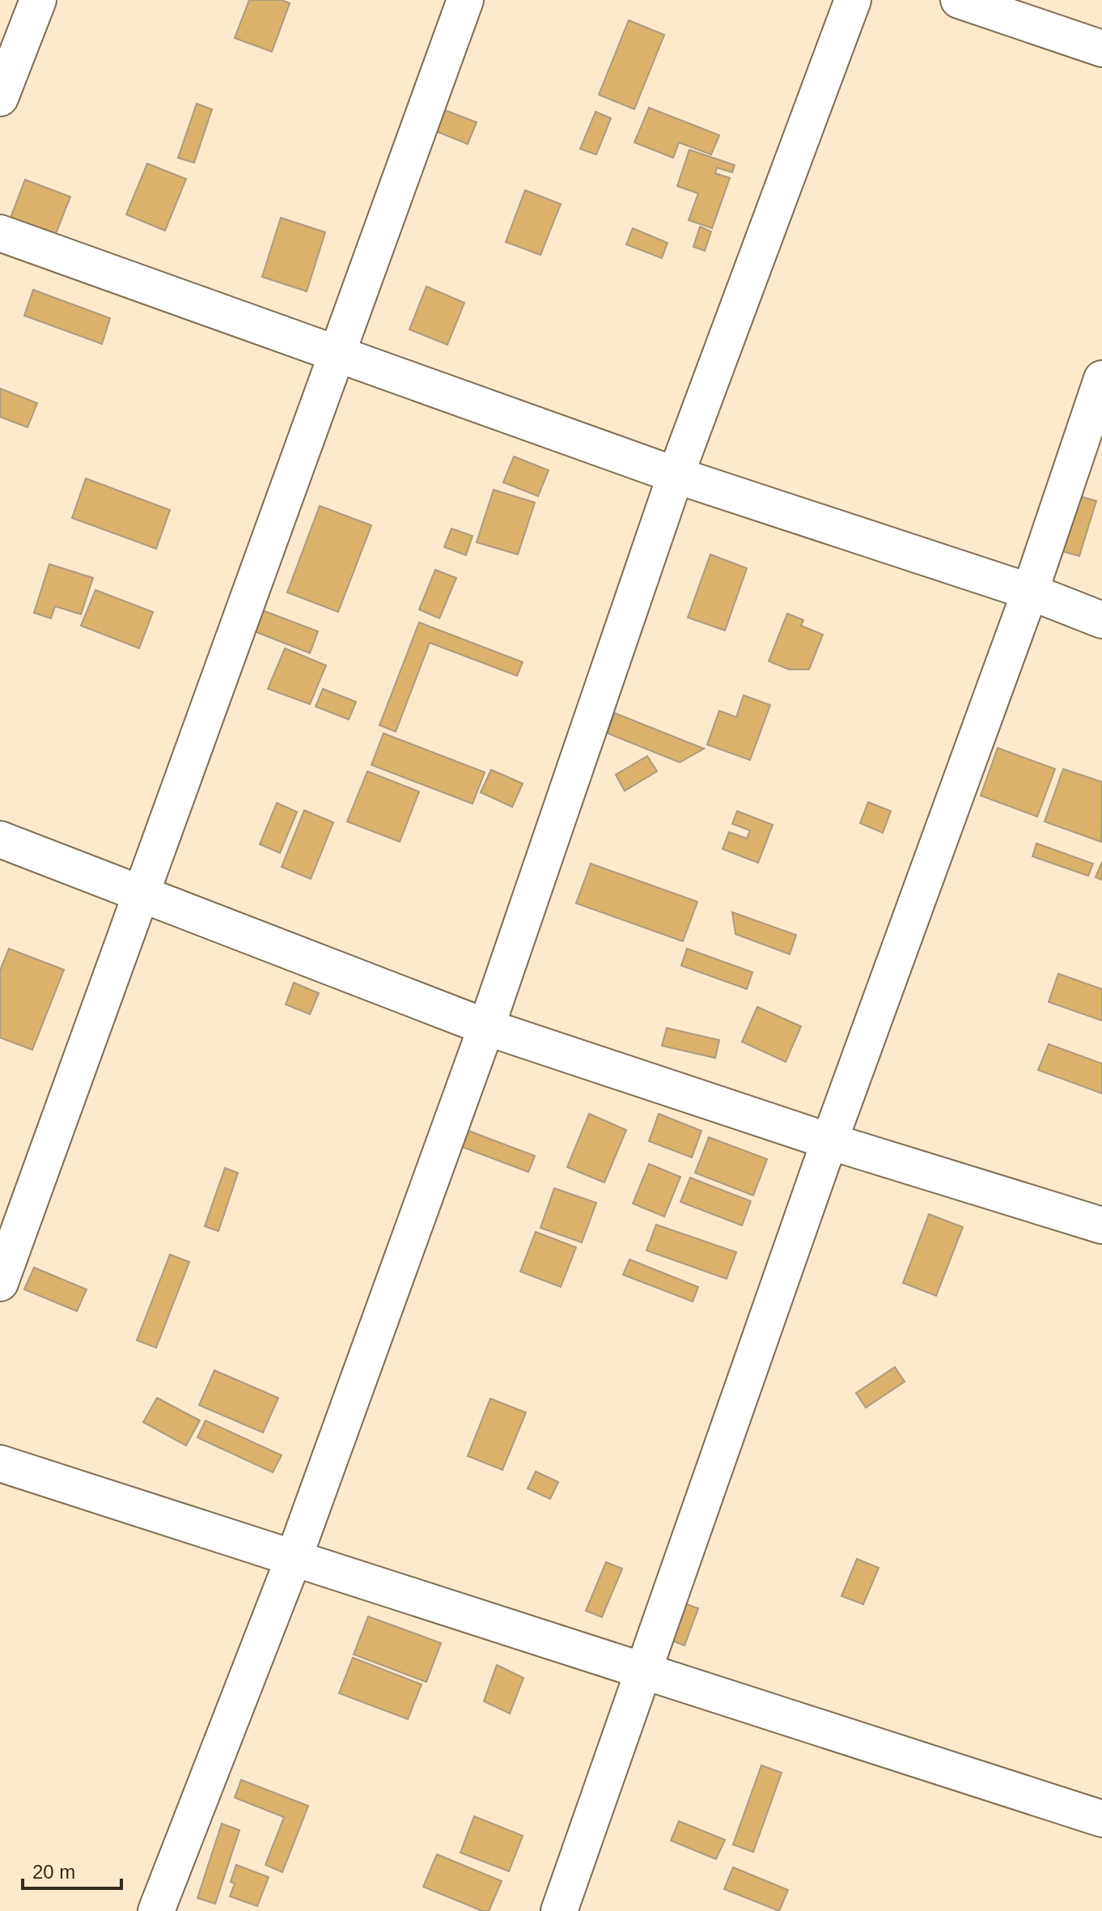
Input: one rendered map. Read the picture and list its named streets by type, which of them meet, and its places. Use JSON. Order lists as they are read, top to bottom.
{
  "scale_bar": "20 m"
}
